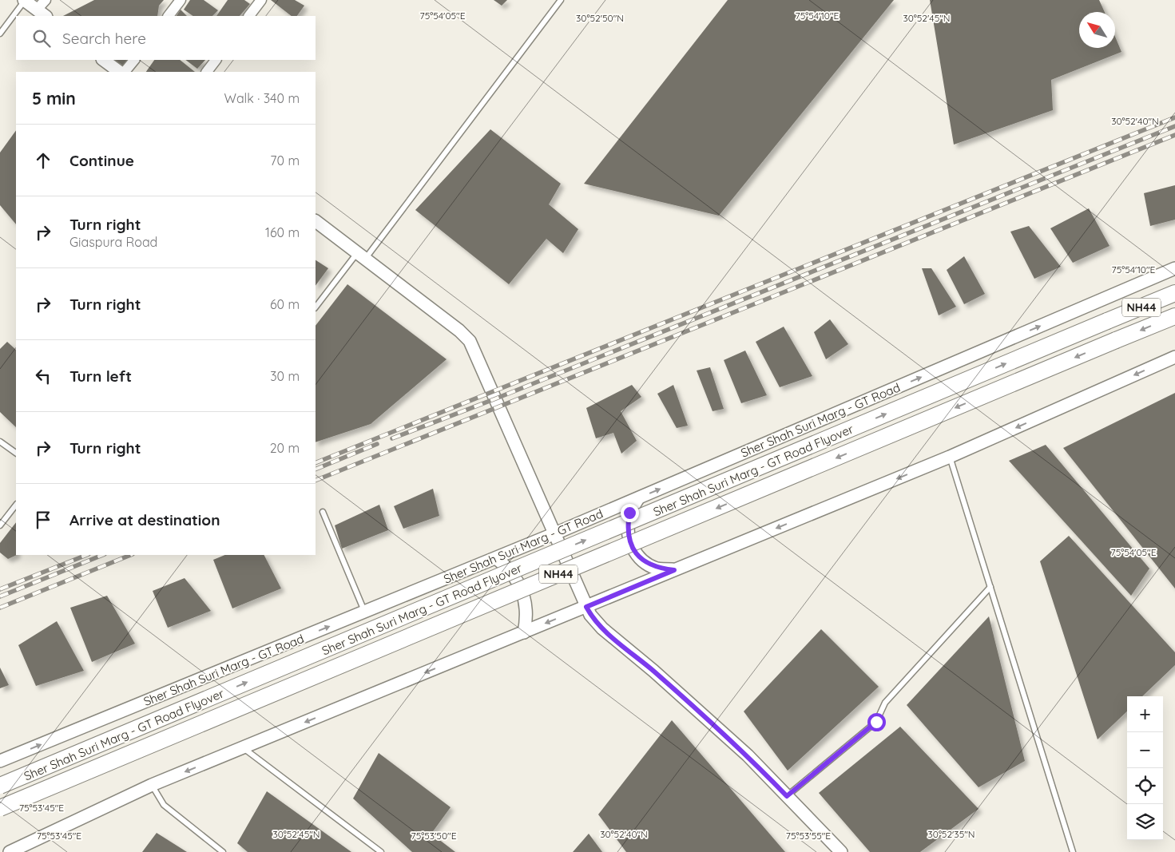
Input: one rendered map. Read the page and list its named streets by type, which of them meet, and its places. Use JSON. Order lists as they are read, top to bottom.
{
  "streets": {
    "highway": ["NH44", "Sher Shah Suri Marg - GT Road Flyover"],
    "street": ["Sher Shah Suri Marg - GT Road"]
  },
  "north": "top left",
  "page": {
    "search": "Search here",
    "heading": ["5 min", "Walk · 340 m"],
    "list": [
      ["Continue", "70 m"],
      ["Turn right", "Giaspura Road", "160 m"],
      ["Turn right", "60 m"],
      ["Turn left", "30 m"],
      ["Turn right", "20 m"],
      "Arrive at destination"
    ],
    "map_buttons": ["+", "−"]
  },
  "coordinates": [
    "75°54'05\"E",
    "75°54'10\"E",
    "30°52'50\"N",
    "30°52'45\"N",
    "30°52'40\"N",
    "75°53'45\"E",
    "30°52'35\"N",
    "75°53'50\"E",
    "75°53'55\"E"
  ]
}
